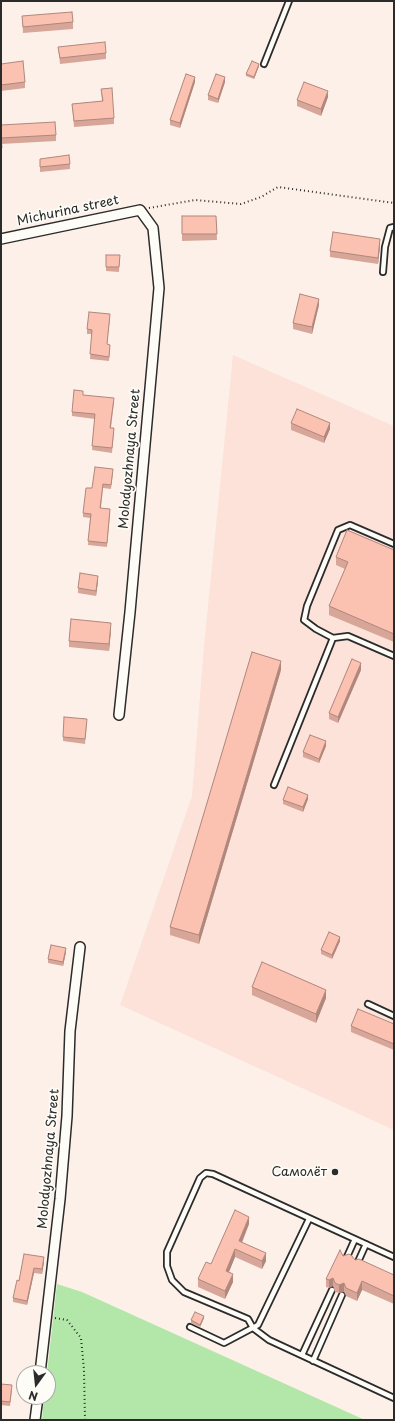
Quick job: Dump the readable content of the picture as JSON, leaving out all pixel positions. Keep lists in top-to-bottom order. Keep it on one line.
{"streets":{"street":["Michurina street","Molodyozhnaya Street"]},"crossings":[["Michurina street","Molodyozhnaya Street"]],"places":["Самолёт"],"north":"bottom"}
